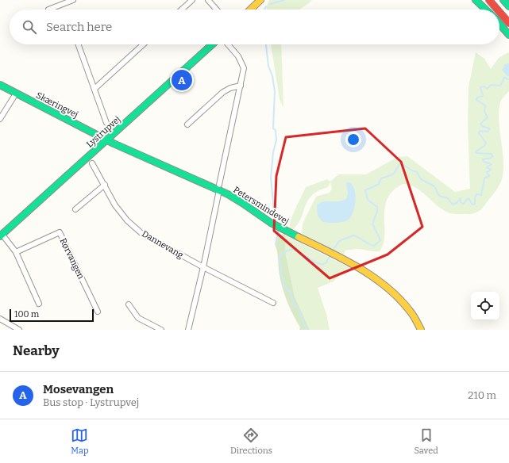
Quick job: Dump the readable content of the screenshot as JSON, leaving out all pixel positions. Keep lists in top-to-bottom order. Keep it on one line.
{"streets":{"main road":["Skæringvej","Lystrupvej","Petersmindevej"],"street":["Dannevang","Rørvangen"]},"crossings":[["Skæringvej","Lystrupvej"],["Skæringvej","Petersmindevej"],["Lystrupvej","Petersmindevej"]],"scale_bar":"100 m","page":{"search":"Search here","pins":"A","scale":"100 m","heading":"Nearby","list":[{"mark":"A","name":"Mosevangen","note":"Bus stop · Lystrupvej","value":"210 m"}],"nav":["Map","Directions","Saved"]}}
